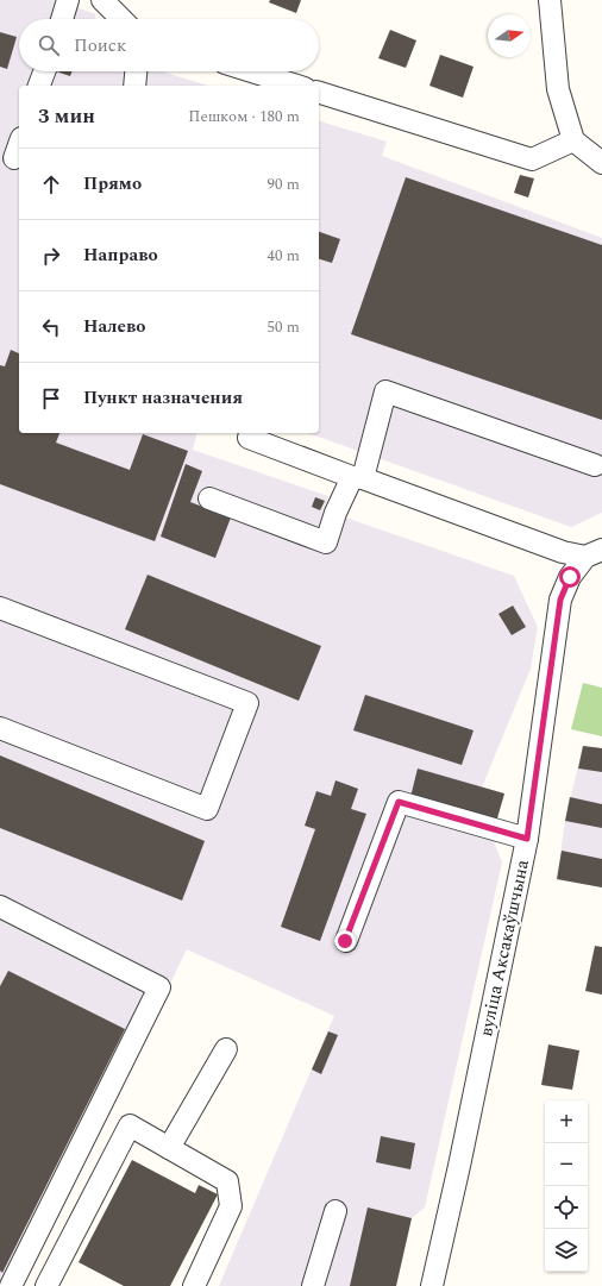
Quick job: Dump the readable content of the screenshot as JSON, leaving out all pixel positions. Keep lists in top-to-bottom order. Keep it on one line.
{"streets":{"street":["вуліца Аксакаўшчына"]},"north":"right","page":{"search":"Поиск","heading":["3 мин","Пешком · 180 m"],"list":[["Прямо","90 m"],["Направо","40 m"],["Налево","50 m"],"Пункт назначения"],"map_buttons":["+","−"]}}
